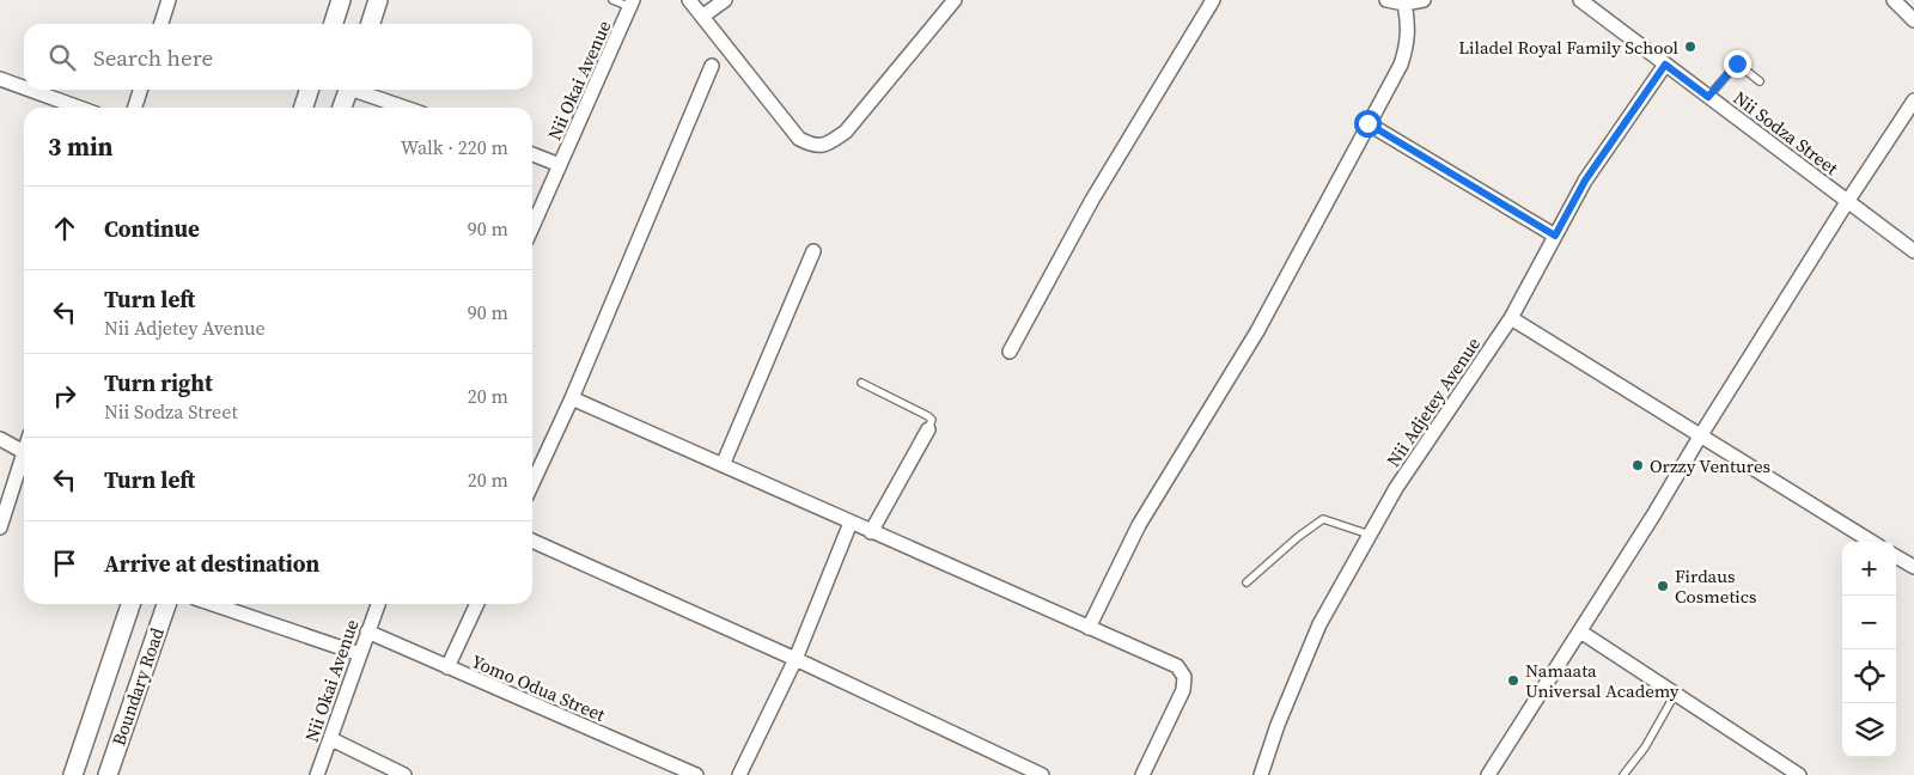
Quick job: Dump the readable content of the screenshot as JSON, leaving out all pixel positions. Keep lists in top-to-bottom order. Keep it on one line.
{"streets":{"main road":["Boundary Road"],"street":["Nii Okai Avenue","Nii Sodza Street","Nii Adjetey Avenue","Yomo Odua Street"]},"crossings":[["Nii Okai Avenue","Yomo Odua Street"],["Nii Sodza Street","Nii Adjetey Avenue"]],"places":["Liladel Royal Family School","Orzzy Ventures","Firdaus Cosmetics","Namaata Universal Academy"],"page":{"search":"Search here","heading":["3 min","Walk · 220 m"],"list":[["Continue","90 m"],["Turn left","Nii Adjetey Avenue","90 m"],["Turn right","Nii Sodza Street","20 m"],["Turn left","20 m"],"Arrive at destination"],"map_buttons":["+","−"]}}
